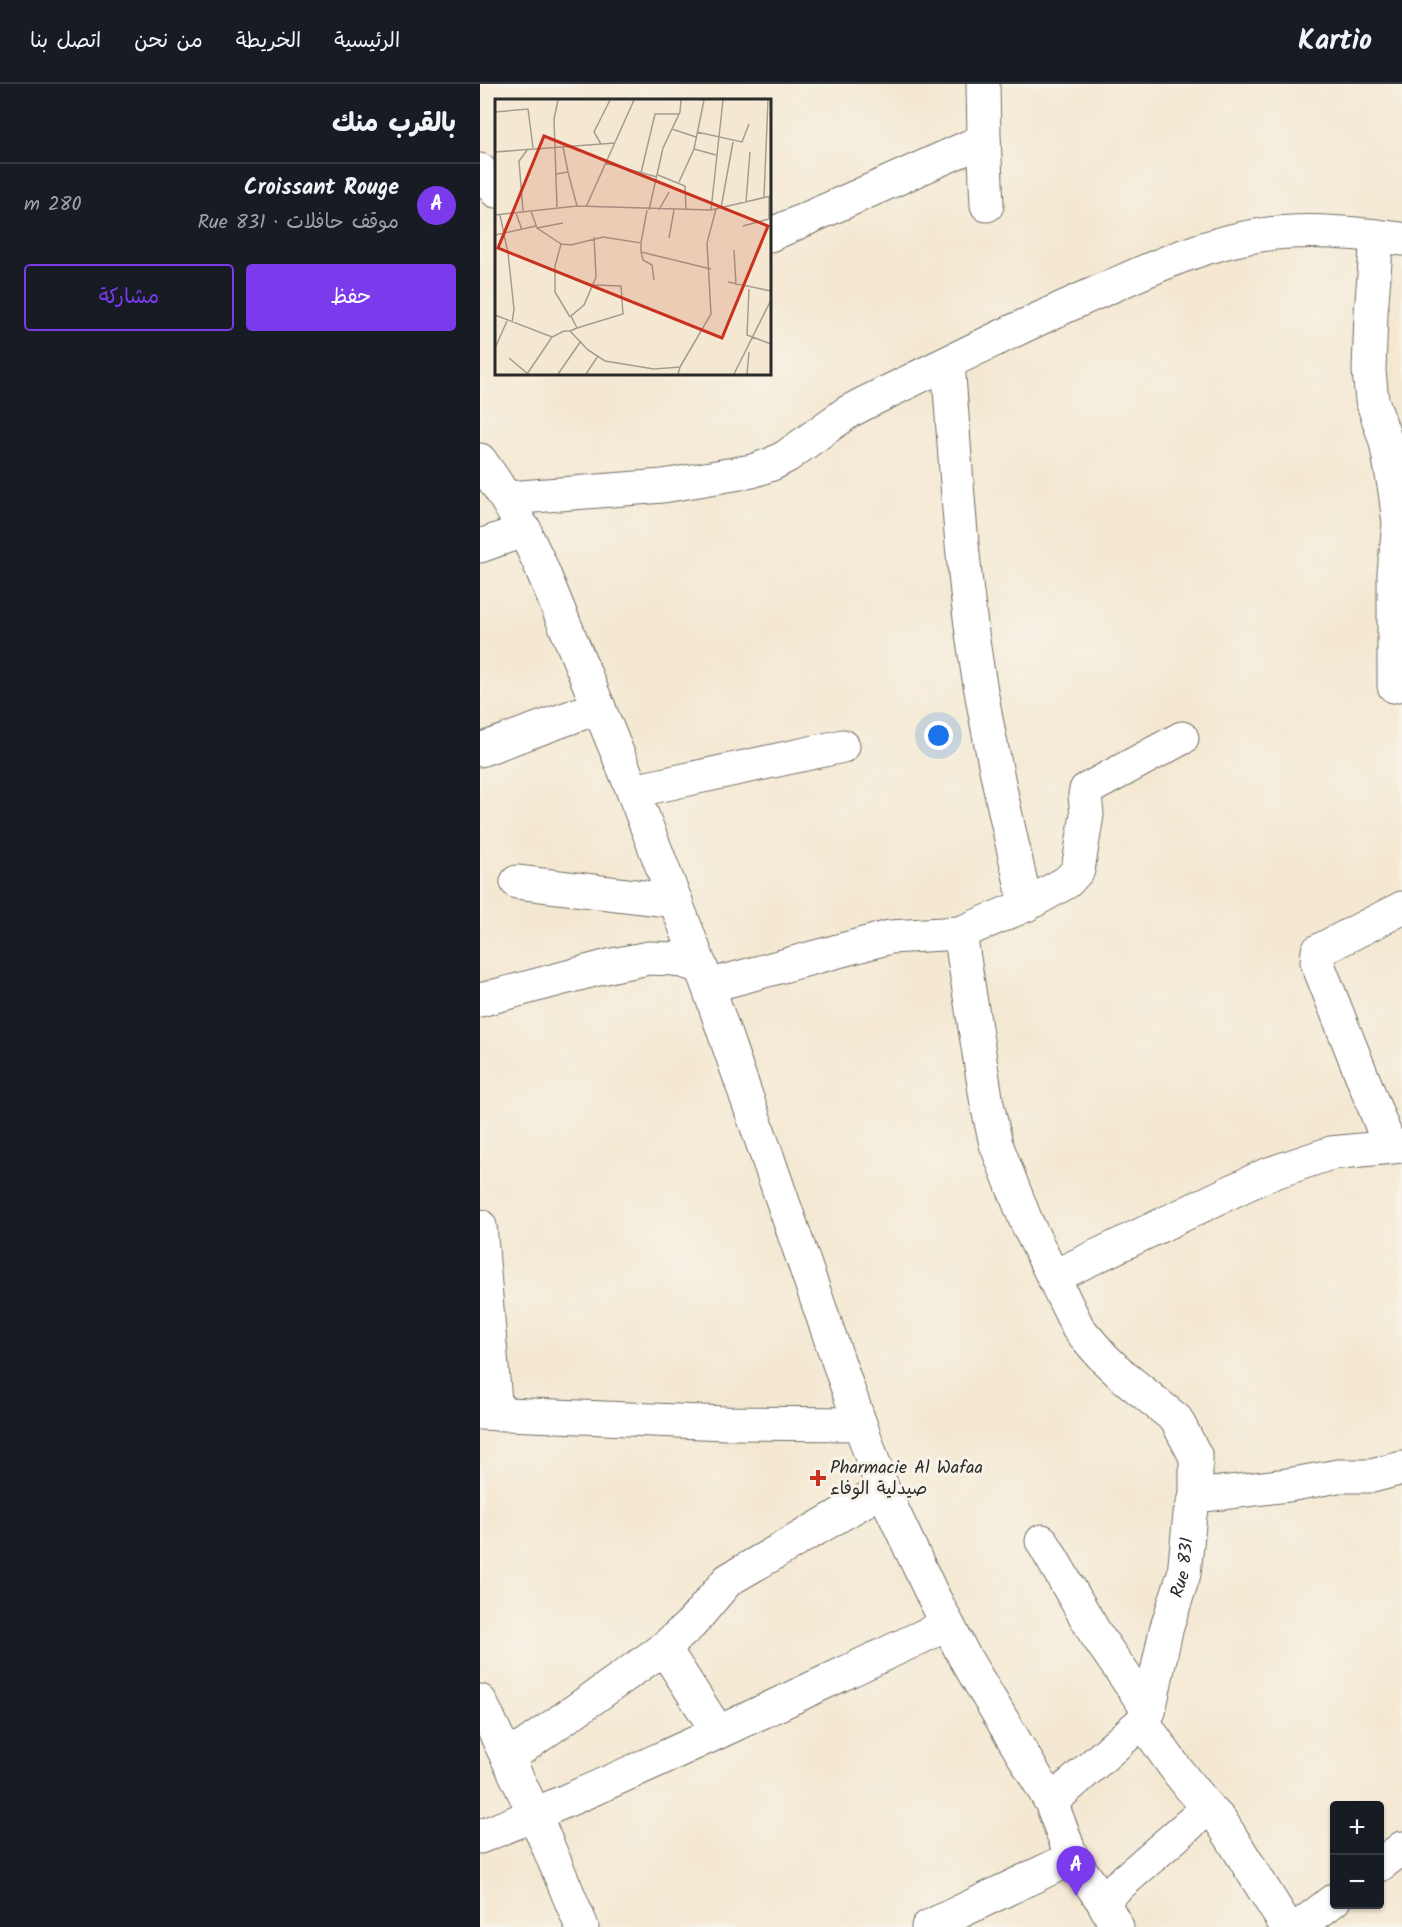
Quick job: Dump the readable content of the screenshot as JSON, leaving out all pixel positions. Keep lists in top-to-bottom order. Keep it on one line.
{"streets":{"street":["Rue 831"]},"places":{"health":["Pharmacie Al Wafaa صيدلية الوفاء"]},"page":{"header":"Kartio","nav":["الرئيسية","الخريطة","من نحن","اتصل بنا"],"heading":"بالقرب منك","list":[{"mark":"A","name":"Croissant Rouge","note":"موقف حافلات · Rue 831","value":"280 m"}],"buttons":["حفظ","مشاركة"],"map_buttons":["+","−"],"pins":"A"}}
